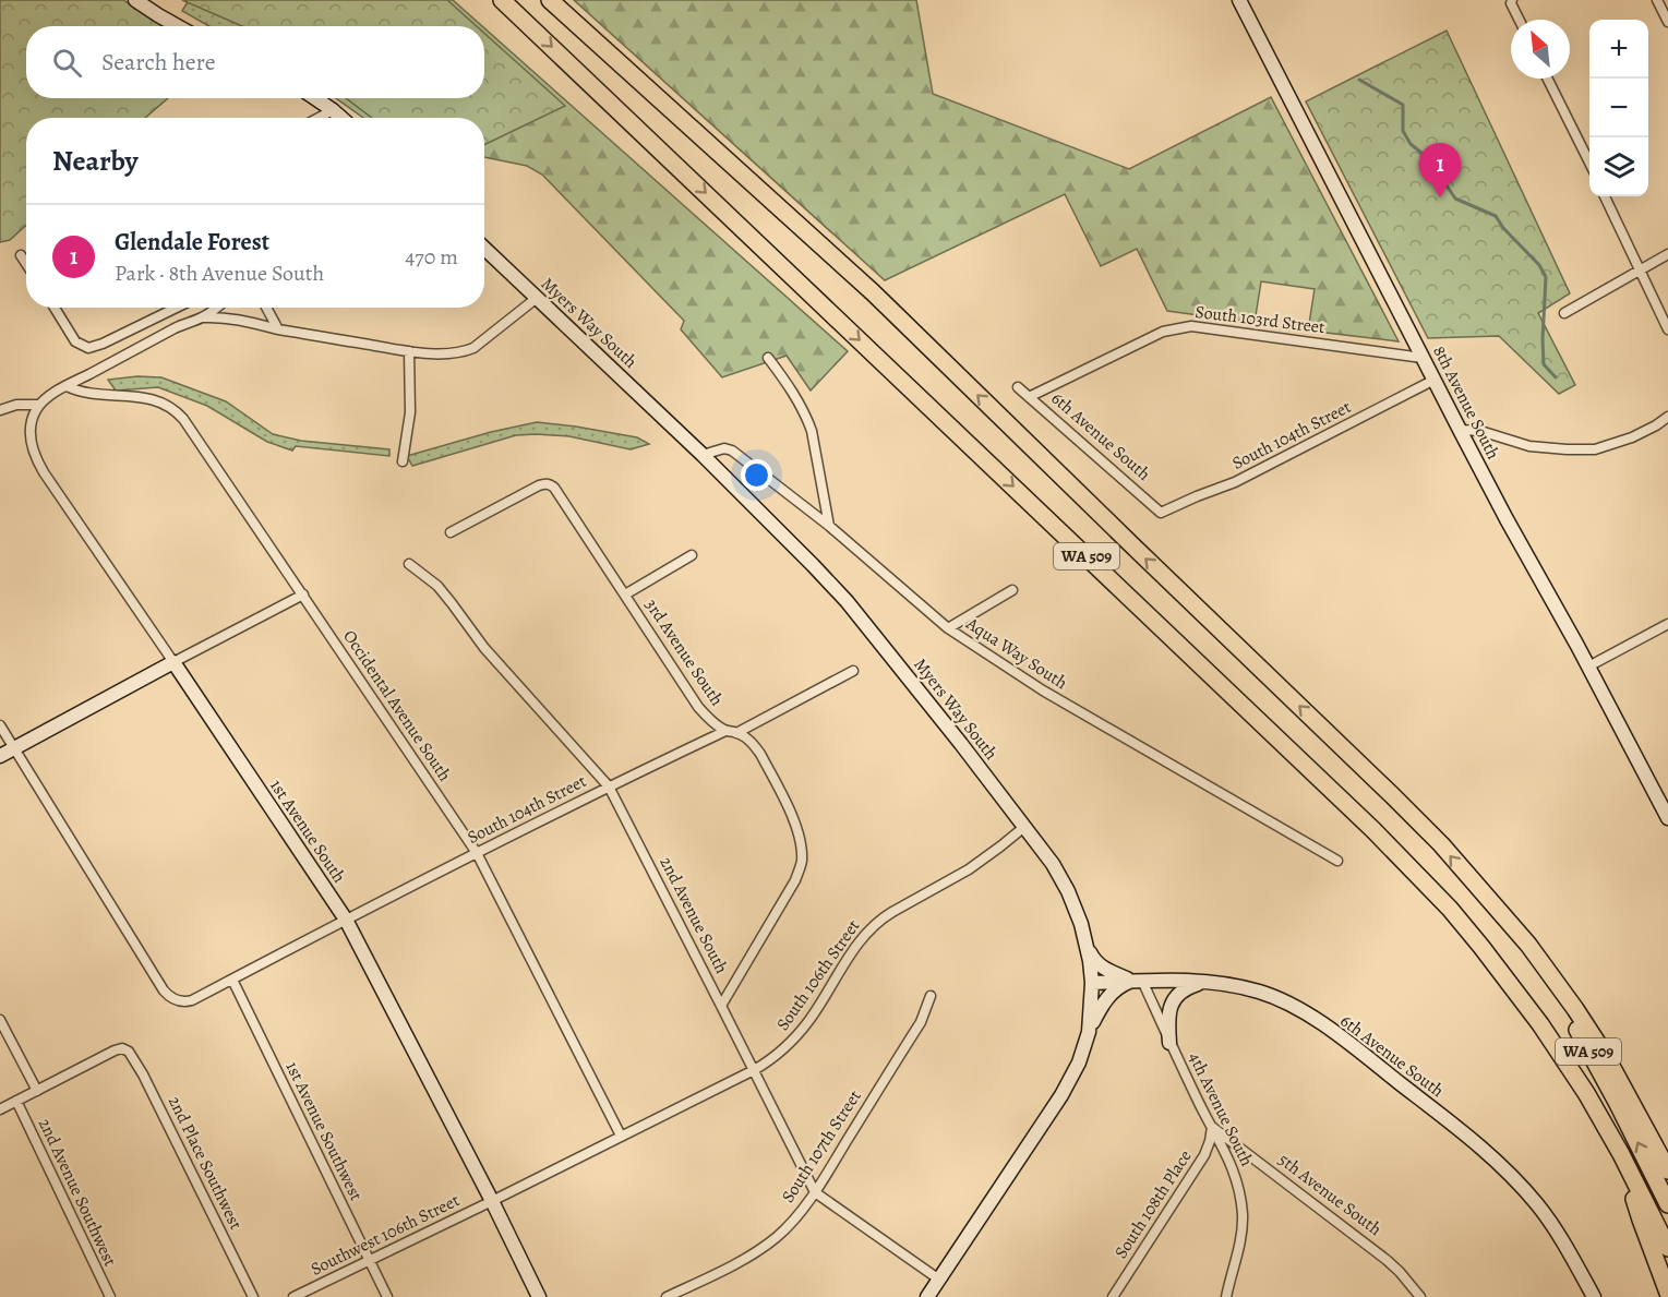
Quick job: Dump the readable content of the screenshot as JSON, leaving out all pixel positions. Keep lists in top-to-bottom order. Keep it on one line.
{"streets":{"highway":["WA 509"],"street":["South 103rd Street","Myers Way South","8th Avenue South","South 104th Street","6th Avenue South","3rd Avenue South","Aqua Way South","Occidental Avenue South","1st Avenue South","2nd Avenue South","South 106th Street","4th Avenue South","1st Avenue Southwest","South 107th Street","2nd Place Southwest","2nd Avenue Southwest","5th Avenue South","South 108th Place","Southwest 106th Street"]},"crossings":[["South 103rd Street","8th Avenue South"],["South 103rd Street","6th Avenue South"],["Myers Way South","6th Avenue South"],["Myers Way South","Aqua Way South"],["Myers Way South","2nd Avenue South"],["Myers Way South","South 106th Street"],["8th Avenue South","South 104th Street"],["South 104th Street","6th Avenue South"],["South 104th Street","3rd Avenue South"],["South 104th Street","Occidental Avenue South"],["South 104th Street","1st Avenue South"],["South 104th Street","2nd Avenue South"],["South 104th Street","1st Avenue Southwest"],["6th Avenue South","4th Avenue South"],["Occidental Avenue South","South 106th Street"],["1st Avenue South","South 106th Street"],["1st Avenue South","Southwest 106th Street"],["2nd Avenue South","South 106th Street"],["2nd Avenue South","South 107th Street"],["South 106th Street","Southwest 106th Street"],["4th Avenue South","5th Avenue South"],["4th Avenue South","South 108th Place"],["1st Avenue Southwest","Southwest 106th Street"],["5th Avenue South","South 108th Place"]],"north":"top left","page":{"map_buttons":["+","−"],"search":"Search here","heading":"Nearby","pins":"1","list":[{"mark":"1","name":"Glendale Forest","note":"Park · 8th Avenue South","value":"470 m"}]}}
